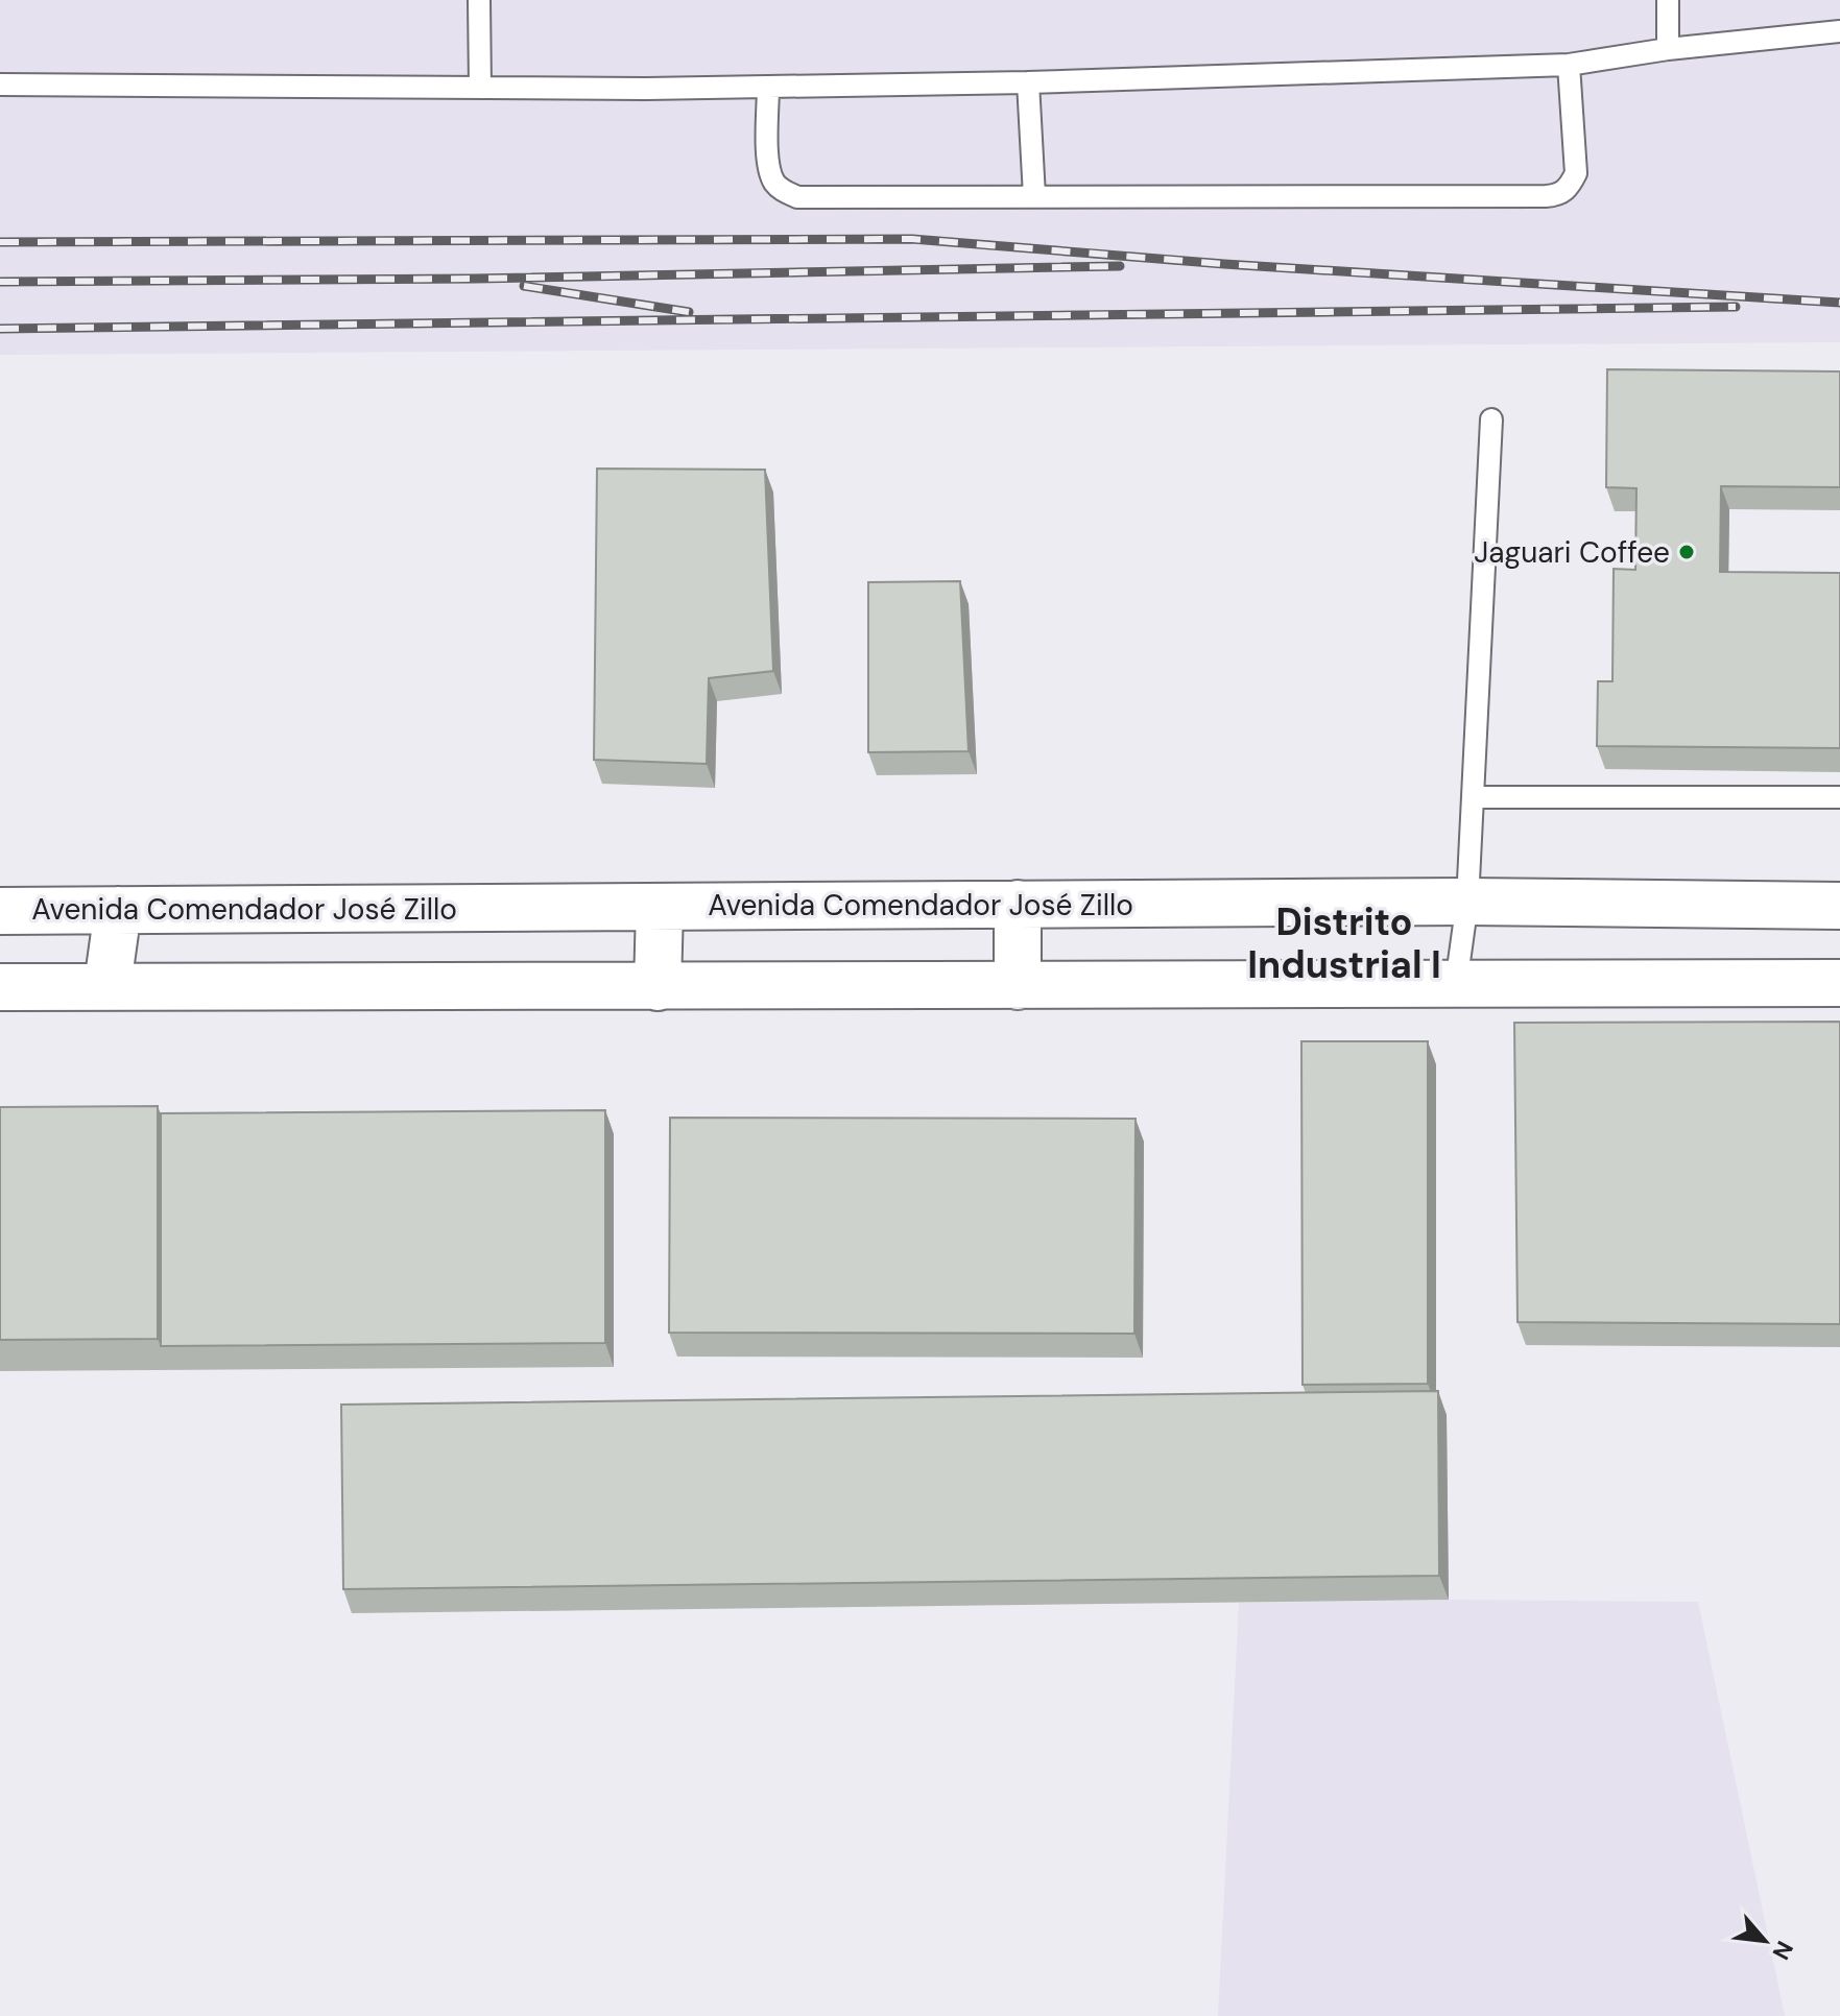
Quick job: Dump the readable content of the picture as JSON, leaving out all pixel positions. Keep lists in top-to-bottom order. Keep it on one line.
{"streets":{"street":["Avenida Comendador José Zillo"]},"districts":["Distrito Industrial I"],"places":["Jaguari Coffee"],"north":"bottom right"}
